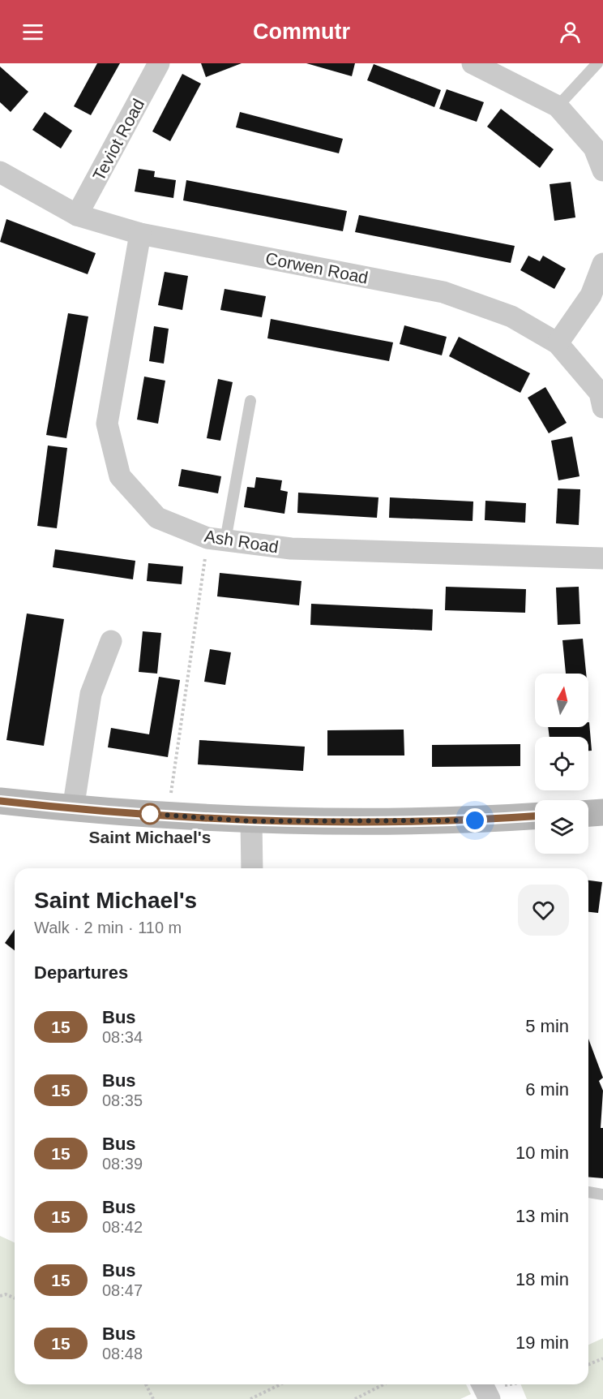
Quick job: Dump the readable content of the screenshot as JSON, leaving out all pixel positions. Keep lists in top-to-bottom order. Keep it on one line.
{"streets":{"street":["Teviot Road","Corwen Road","Ash Road"]},"crossings":[["Teviot Road","Corwen Road"],["Corwen Road","Ash Road"]],"places":["Saint Michael's"],"lines":["bus line 15"],"north":"top","page":{"header":"Commutr","heading":[["Saint Michael's","Walk · 2 min · 110 m"],"Departures"],"list":[{"mark":"15","name":"Bus","note":"08:34","value":"5 min"},{"mark":"15","name":"Bus","note":"08:35","value":"6 min"},{"mark":"15","name":"Bus","note":"08:39","value":"10 min"},{"mark":"15","name":"Bus","note":"08:42","value":"13 min"},{"mark":"15","name":"Bus","note":"08:47","value":"18 min"},{"mark":"15","name":"Bus","note":"08:48","value":"19 min"}]}}
